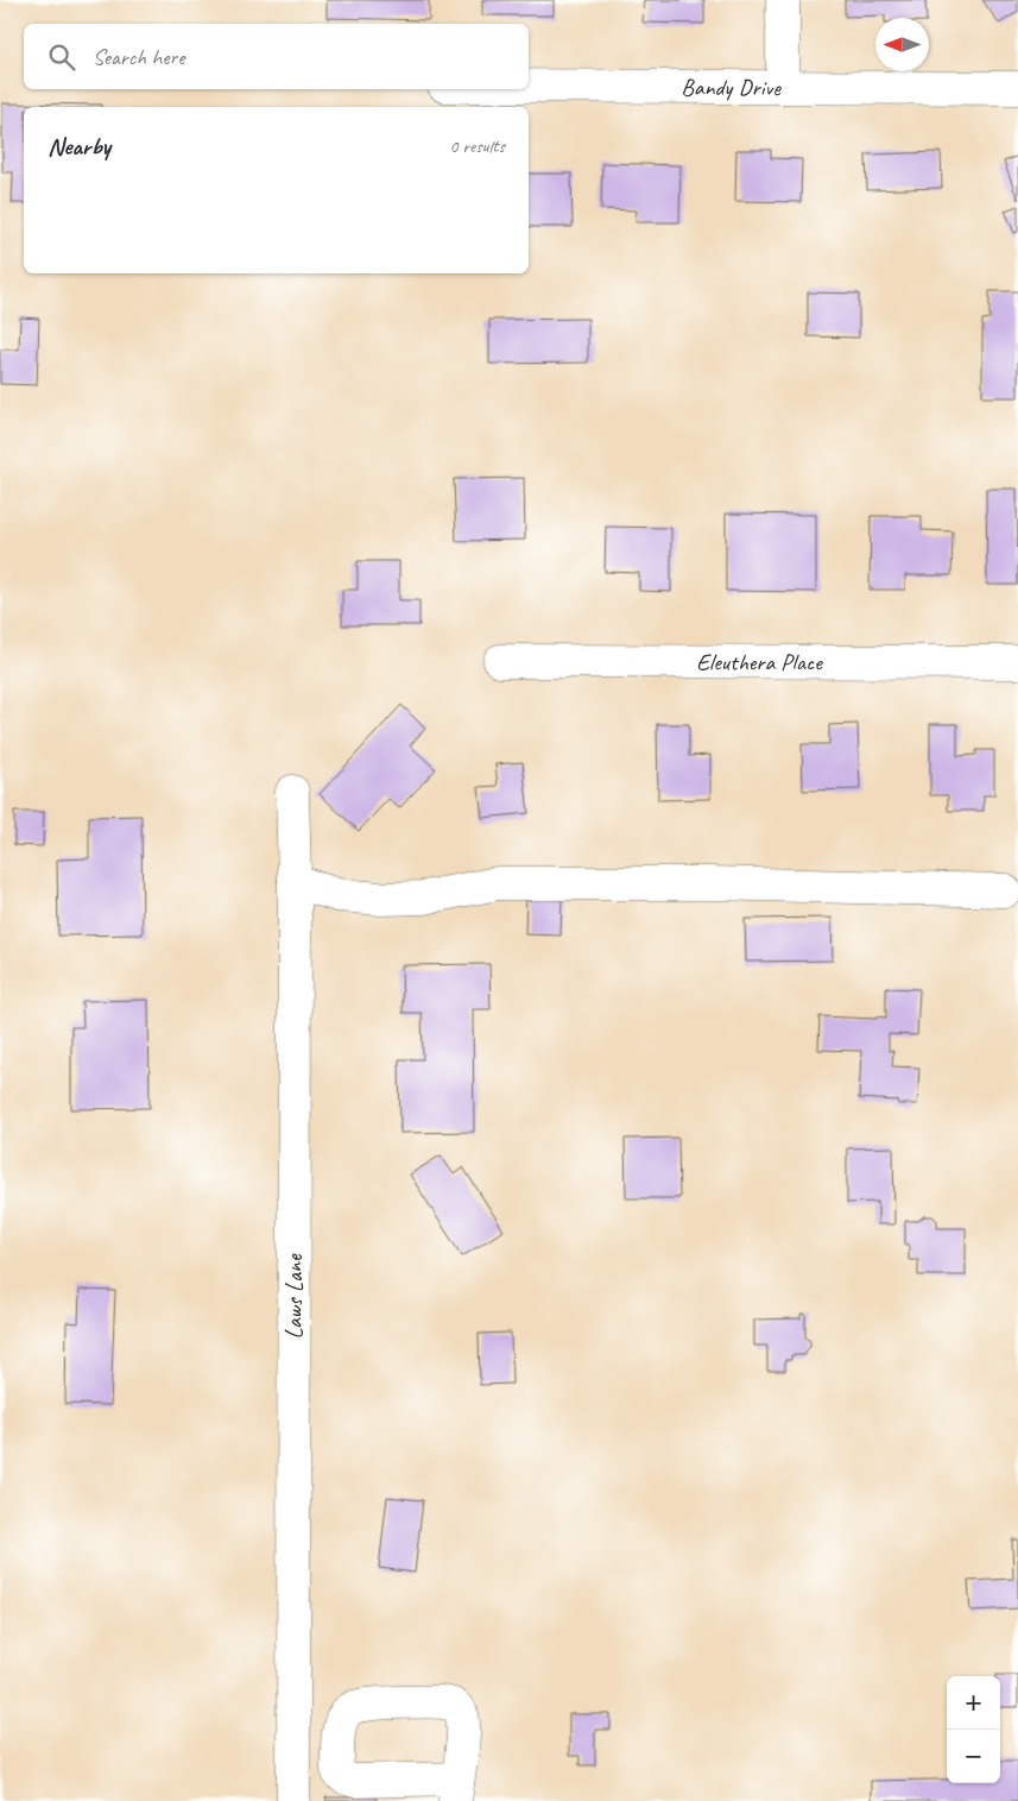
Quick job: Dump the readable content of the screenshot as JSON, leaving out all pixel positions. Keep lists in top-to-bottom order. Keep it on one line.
{"streets":{"street":["Bandy Drive","Eleuthera Place","Laws Lane"]},"north":"left","page":{"search":"Search here","heading":["Nearby","0 results"],"map_buttons":["+","−"]}}
